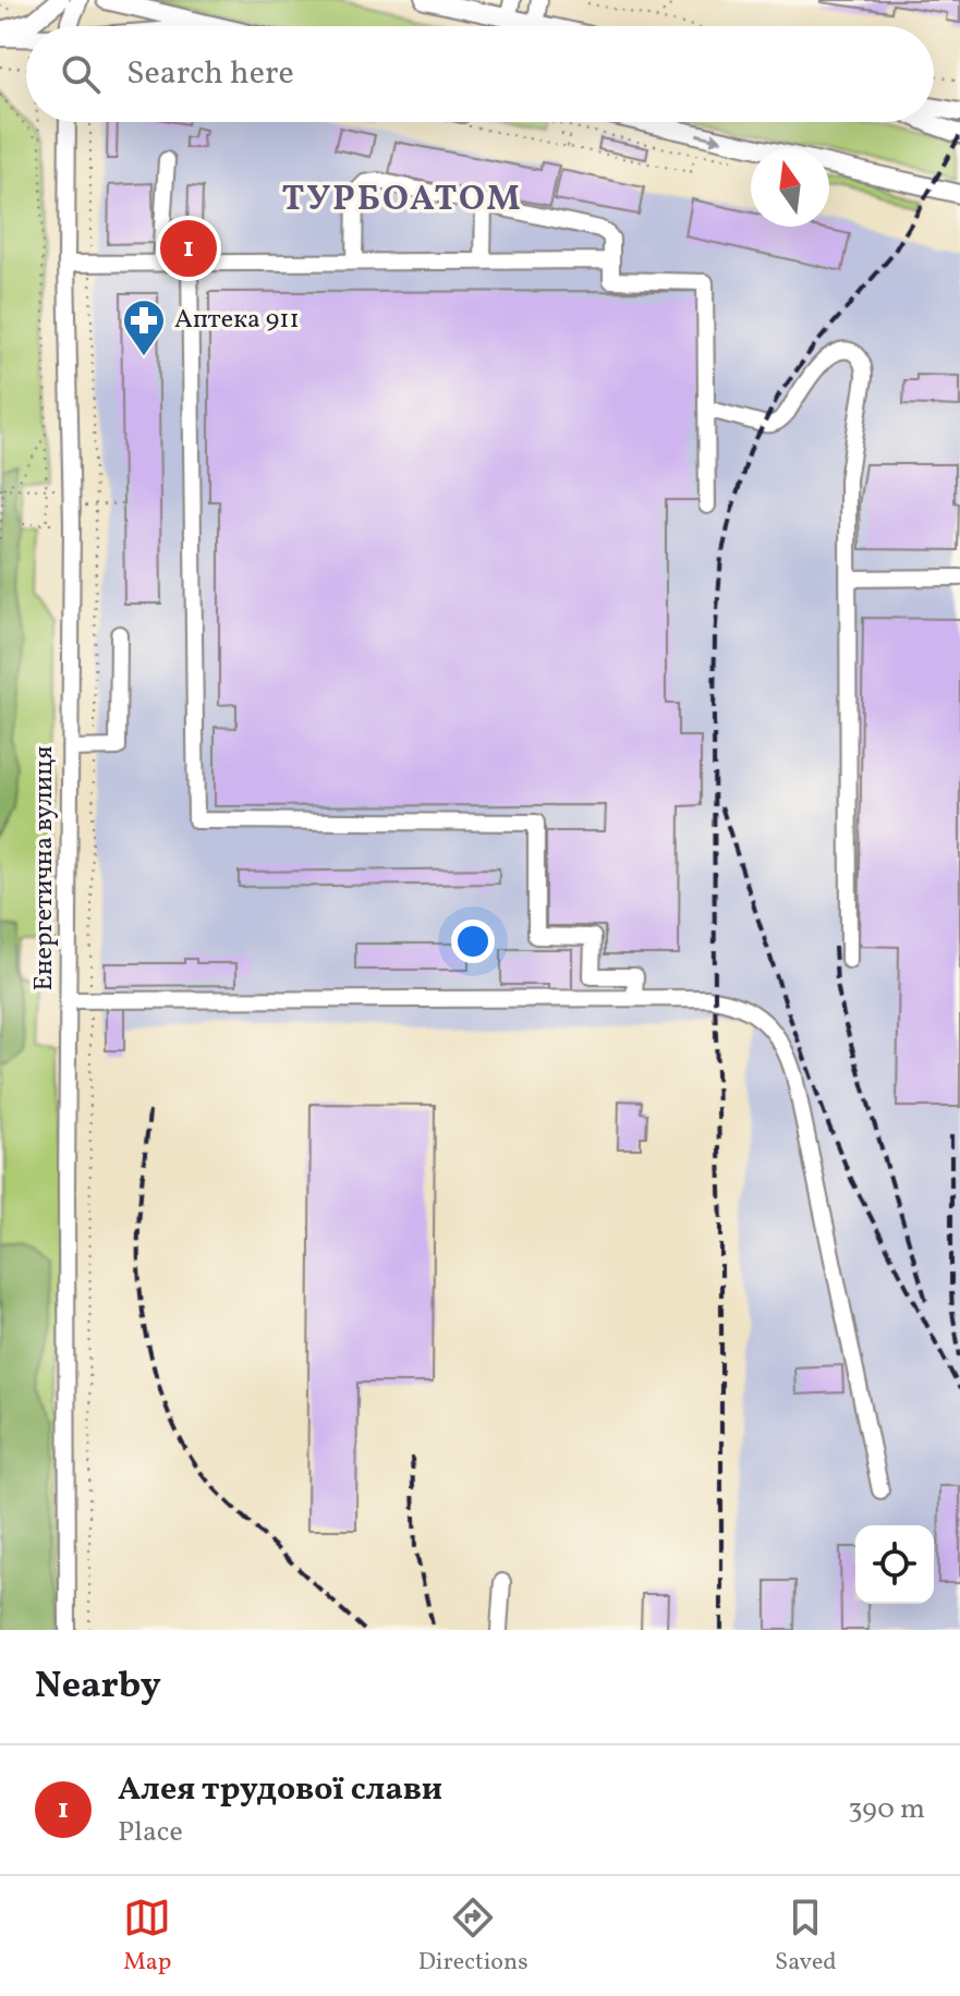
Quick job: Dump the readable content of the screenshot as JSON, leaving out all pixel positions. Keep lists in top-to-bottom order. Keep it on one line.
{"streets":{"street":["Енергетична вулиця"]},"districts":["ТУРБОАТОМ"],"places":{"pharmacy":["Аптека 911"]},"north":"top","page":{"search":"Search here","pins":"1","heading":"Nearby","list":[{"mark":"1","name":"Алея трудової слави","note":"Place","value":"390 m"}],"nav":["Map","Directions","Saved"]}}
